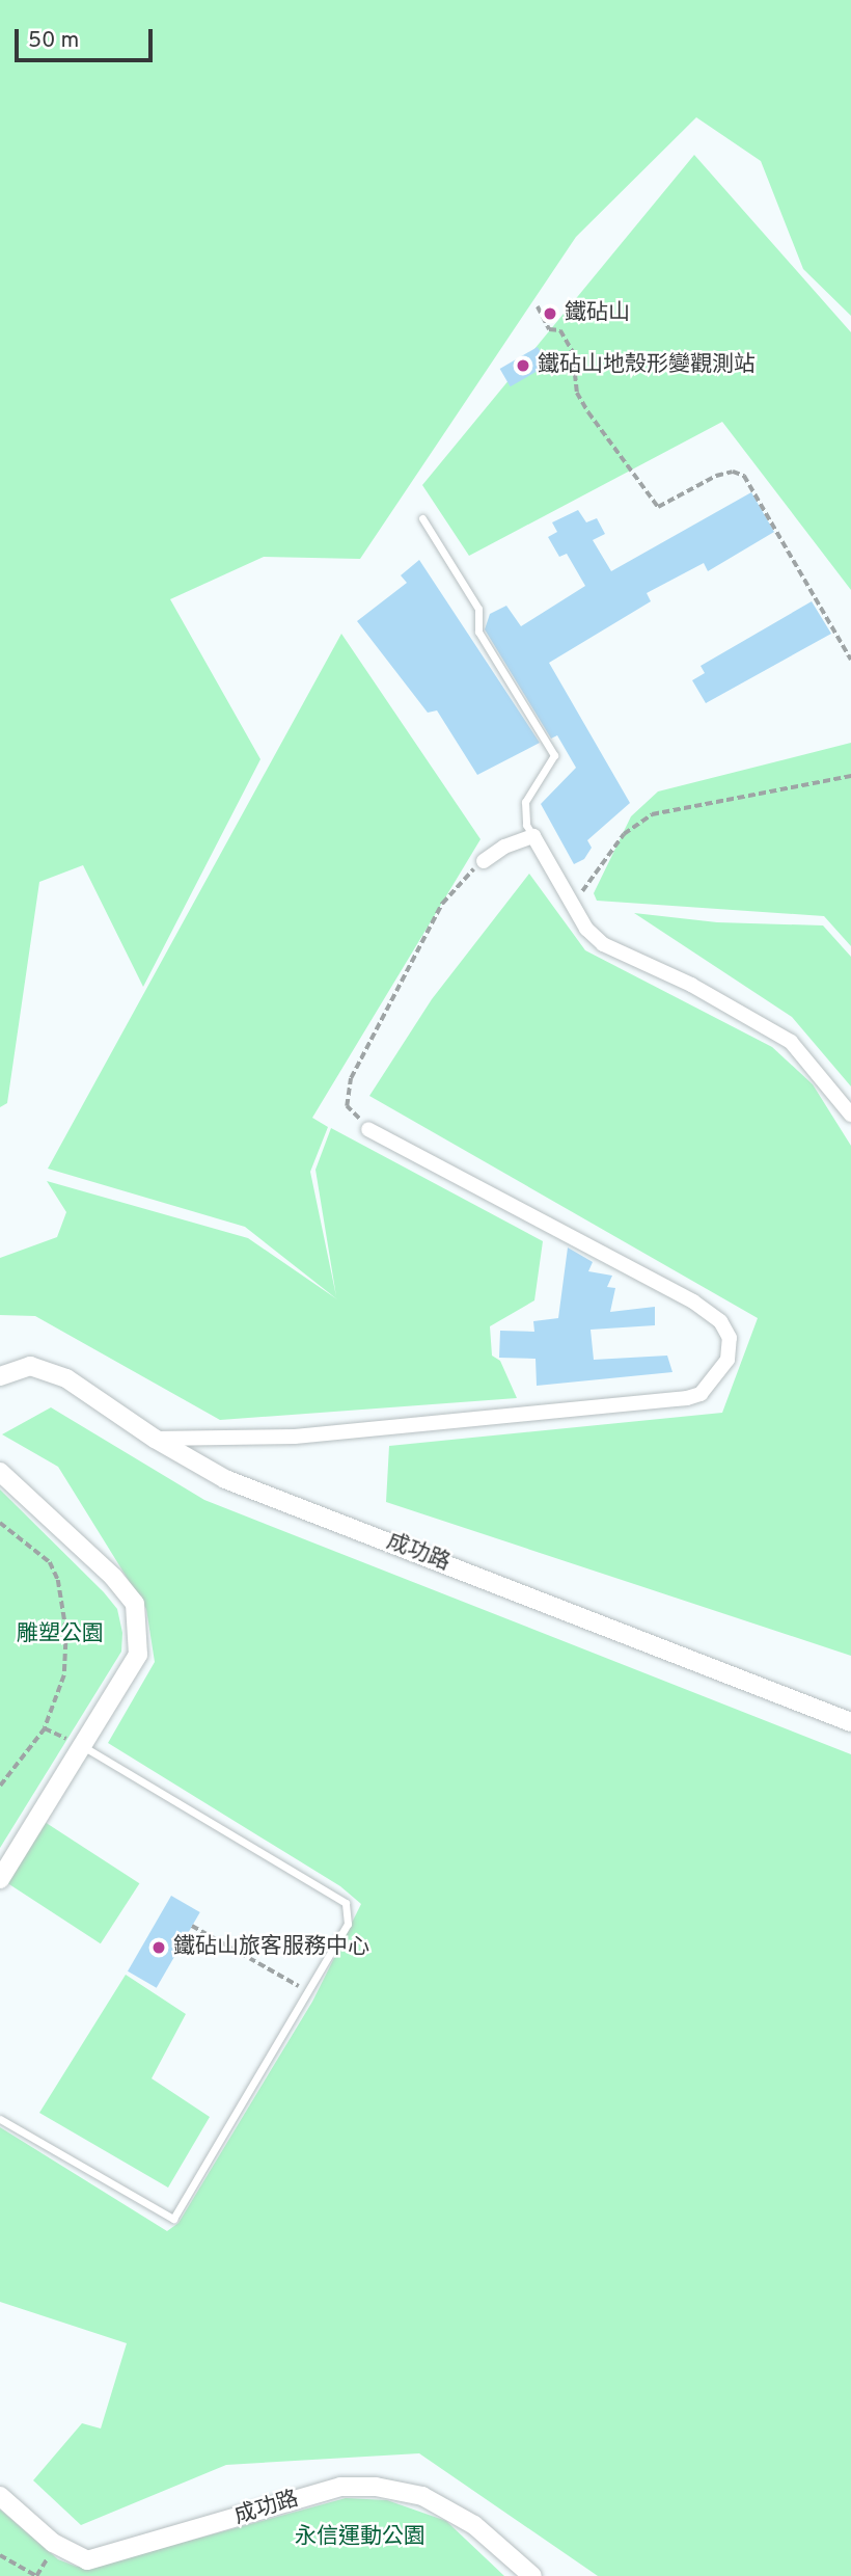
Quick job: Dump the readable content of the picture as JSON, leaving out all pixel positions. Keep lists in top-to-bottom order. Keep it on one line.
{"streets":{"street":["成功路"]},"parks":["雕塑公園","永信運動公園"],"places":["鐵砧山","鐵砧山地殼形變觀測站","鐵砧山旅客服務中心"],"scale_bar":"50 m"}
